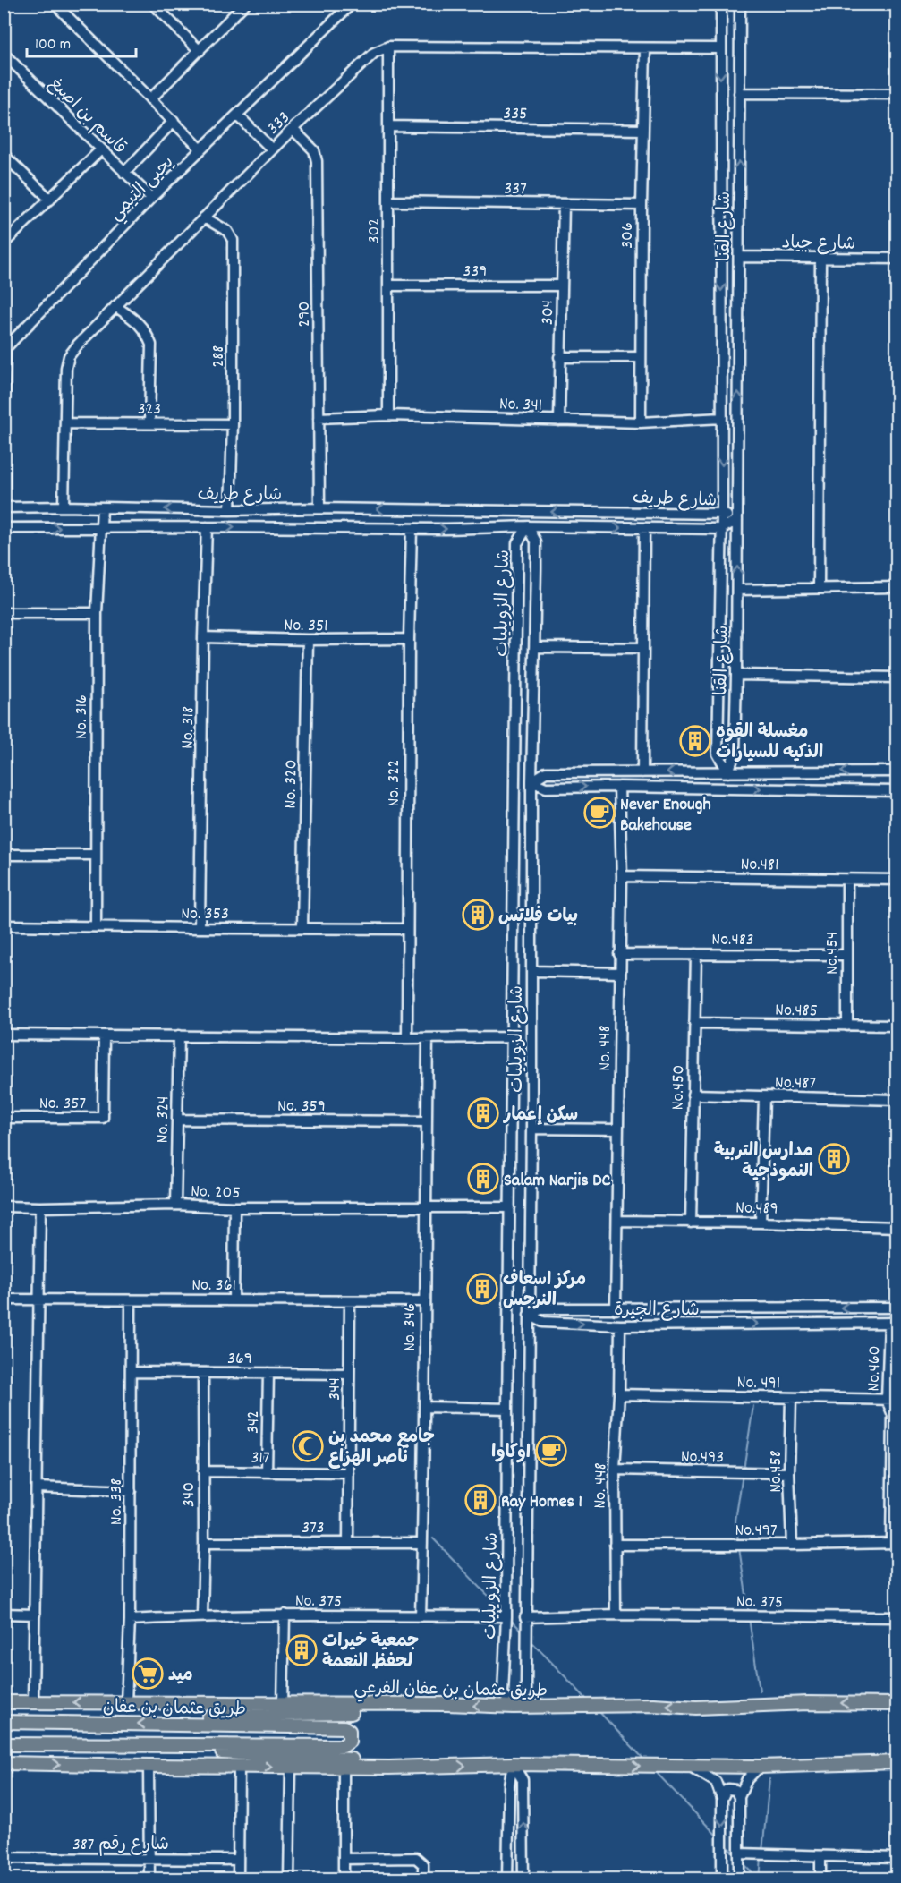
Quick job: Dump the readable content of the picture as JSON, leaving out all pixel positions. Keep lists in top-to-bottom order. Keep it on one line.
{"streets":{"main road":["طريق عثمان بن عفان الفرعي","طريق عثمان بن عفان"],"street":["335","قاسم بن اصبغ","333","يحيى التيمي","337","شارع القنا","302","306","شارع جياد","339","304","290","288","No. 341","323","شارع طريف","شارع الزويليات","No. 351","No. 316","No. 318","No. 322","No. 320","No.481","No. 353","No.483","No.454","No.485","No. 448","No.487","No.450","No. 357","No. 359","No. 324","No. 205","No.489","No. 361","شارع الجيرة","No. 346","369","No.460","No. 491","344","342","No.493","317","No.458","340","No. 338","373","No.497","No. 375","شارع رقم 387"]},"crossings":[["335","302"],["335","306"],["قاسم بن اصبغ","يحيى التيمي"],["333","302"],["333","290"],["333","288"],["333","323"],["333","شارع طريف"],["337","302"],["337","306"],["337","304"],["شارع القنا","شارع جياد"],["شارع القنا","No. 341"],["شارع القنا","شارع طريف"],["302","339"],["302","No. 341"],["306","No. 341"],["339","304"],["304","No. 341"],["290","No. 341"],["290","شارع طريف"],["288","323"],["288","شارع طريف"],["شارع طريف","شارع الزويليات"],["شارع طريف","No. 316"],["شارع طريف","No. 318"],["شارع طريف","No. 322"],["شارع الزويليات","No. 205"],["شارع الزويليات","شارع الجيرة"],["شارع الزويليات","No. 375"],["شارع الزويليات","طريق عثمان بن عفان الفرعي"],["No. 351","No. 318"],["No. 351","No. 322"],["No. 351","No. 320"],["No. 316","No. 353"],["No. 318","No. 353"],["No. 322","No. 353"],["No. 320","No. 353"],["No.481","No.454"],["No.481","No. 448"],["No.483","No.454"],["No.483","No. 448"],["No.483","No.450"],["No.454","No.485"],["No.485","No.450"],["No. 448","No.489"],["No. 448","شارع الجيرة"],["No. 448","No. 491"],["No. 448","No.493"],["No. 448","No.497"],["No. 448","No. 375"],["No.487","No.450"],["No.450","No.489"],["No. 359","No. 324"],["No. 359","No. 346"],["No. 324","No. 205"],["No. 205","No. 346"],["No. 361","No. 346"],["No. 361","344"],["No. 361","No. 338"],["شارع الجيرة","No.460"],["No. 346","373"],["No. 346","No. 375"],["369","344"],["369","342"],["369","340"],["369","No. 338"],["No.460","No. 491"],["No.460","No.497"],["No. 491","No.458"],["344","317"],["344","373"],["342","317"],["No.493","No.458"],["317","340"],["No.458","No.497"],["340","373"],["340","No. 375"],["No. 338","No. 375"],["No. 338","طريق عثمان بن عفان الفرعي"]],"places":{"building":["مغسلة القوه الذكيه للسيارات","بيات فلاتس","سكن إعمار","مدارس التربية النموذجية","Salam Narjis DC","مركز اسعاف النرجس","Ray Homes 1","جمعية خيرات لحفظ النعمة"],"cafe":["Never Enough Bakehouse","اوكاوا"],"mosque":["جامع محمد بن ناصر الهزاع"],"supermarket":["ميد"]},"scale_bar":"100 m"}
